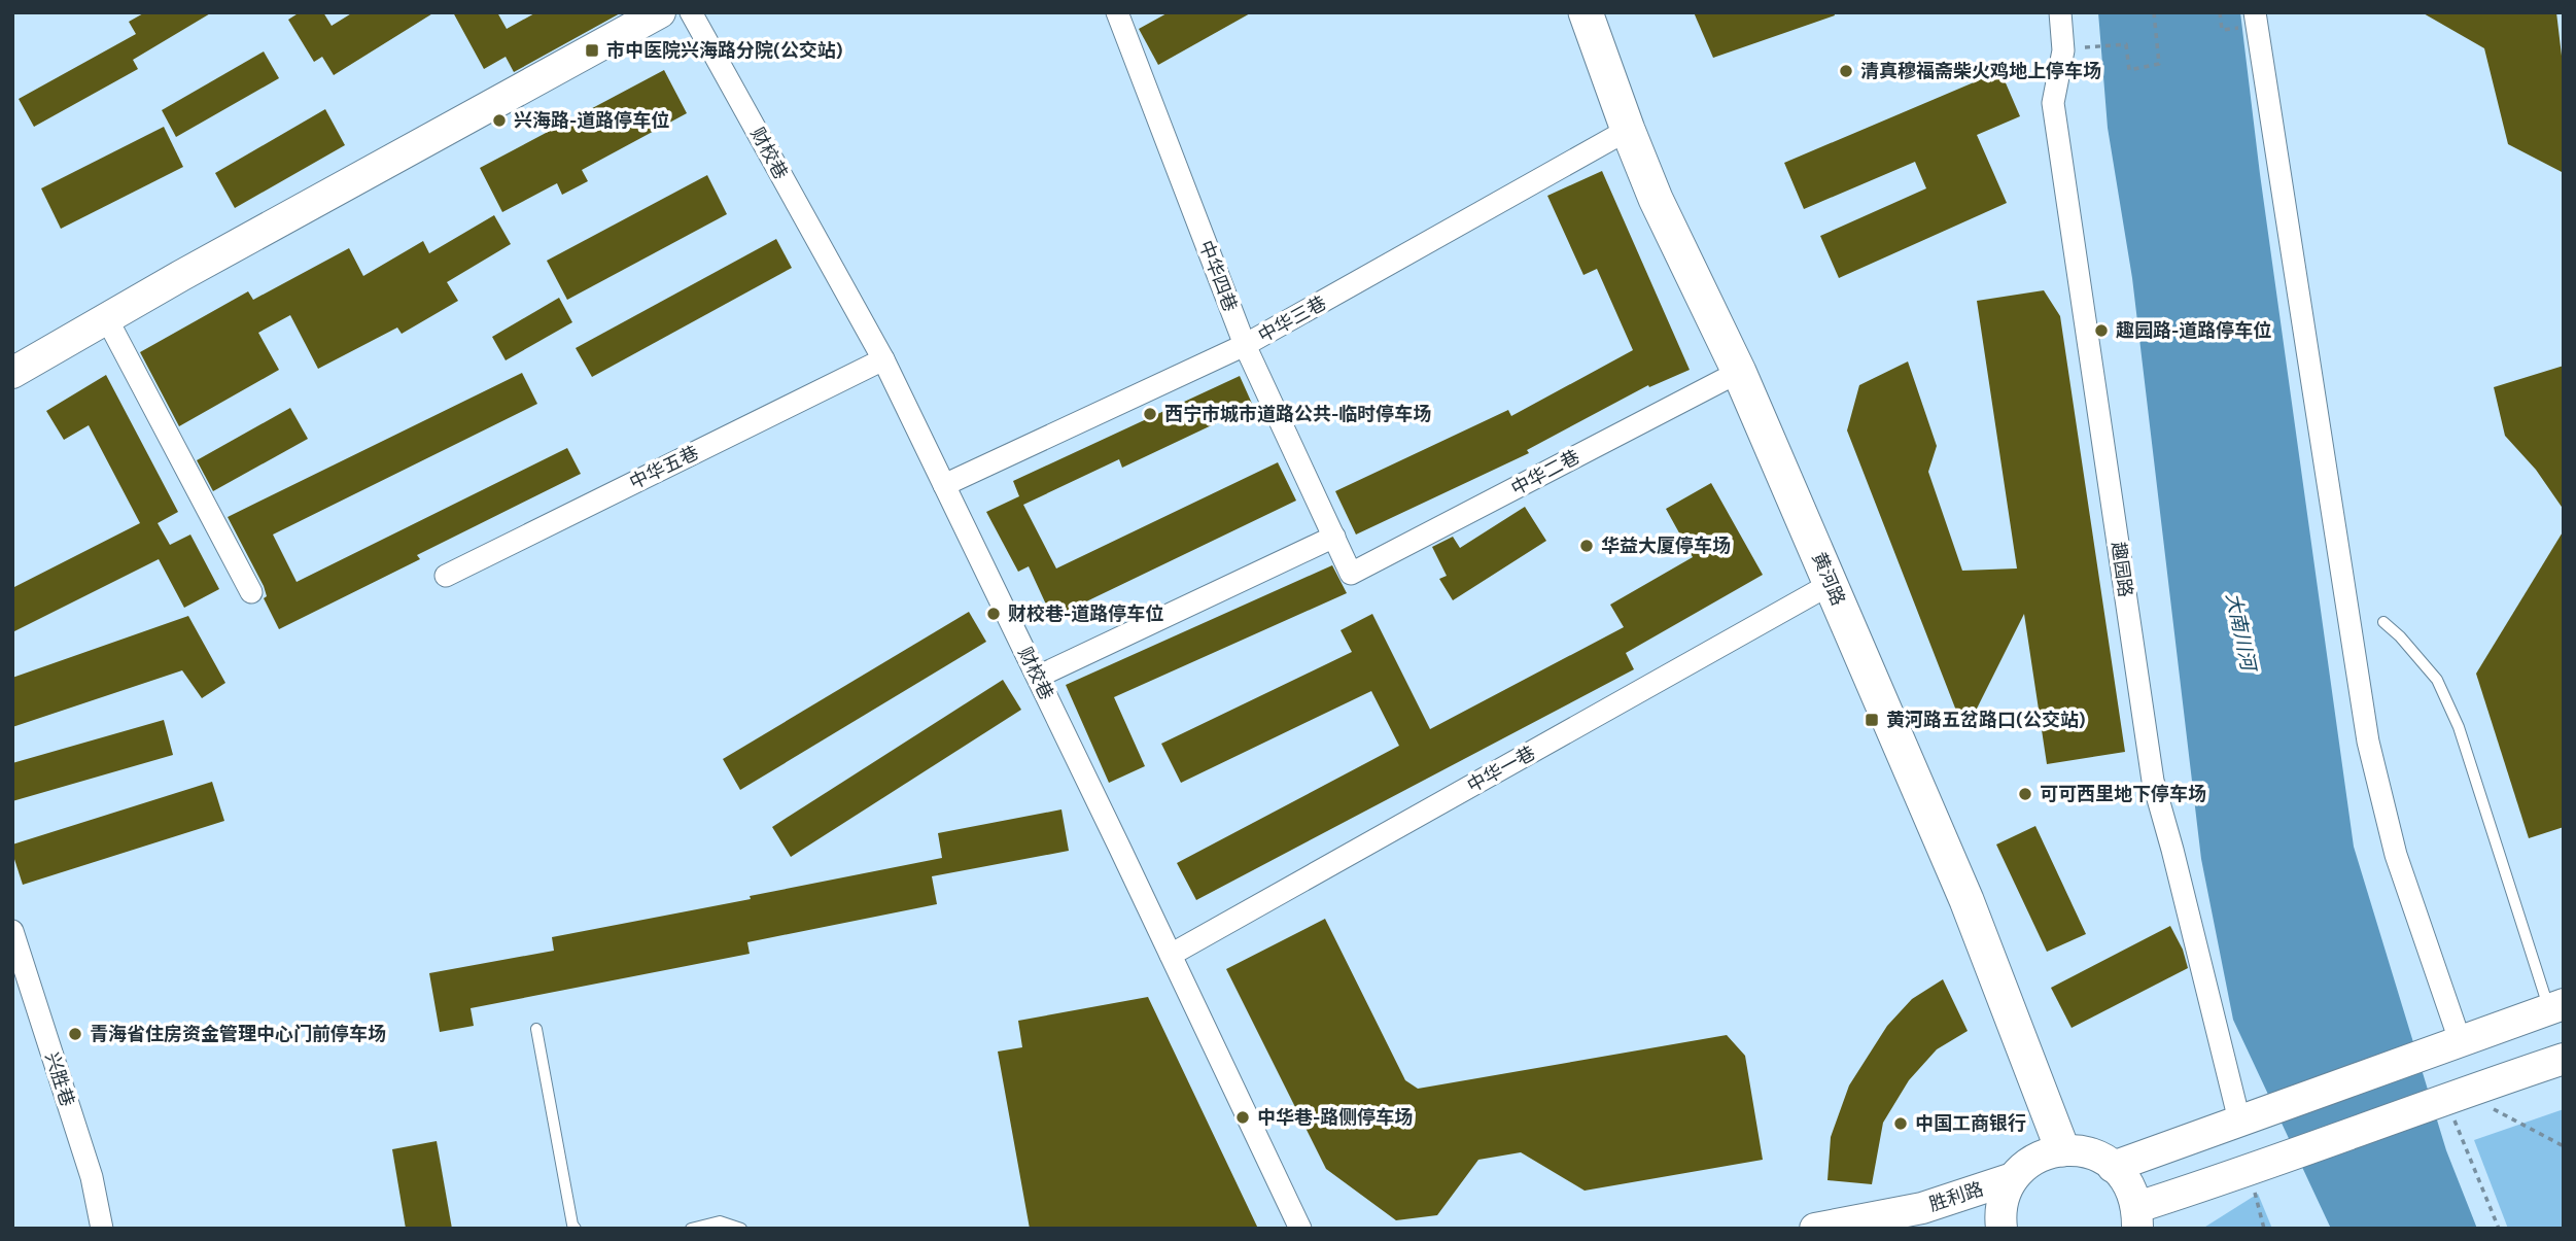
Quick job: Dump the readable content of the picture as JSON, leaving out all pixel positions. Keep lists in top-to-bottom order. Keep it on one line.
{"streets":{"main road":["黄河路","胜利路"],"street":["财校巷","中华四巷","中华三巷","中华五巷","中华二巷","趣园路","中华一巷","兴胜巷"]},"crossings":[["财校巷","中华三巷"],["财校巷","中华五巷"],["财校巷","中华一巷"],["中华四巷","中华三巷"],["中华四巷","中华二巷"],["中华三巷","黄河路"],["中华二巷","黄河路"],["黄河路","中华一巷"]],"water":["大南川河"],"places":{"transit":["市中医院兴海路分院(公交站)","黄河路五岔路口(公交站)"],"other":["清真穆福斋柴火鸡地上停车场","兴海路-道路停车位","趣园路-道路停车位","西宁市城市道路公共-临时停车场","华益大厦停车场","财校巷-道路停车位","可可西里地下停车场","青海省住房资金管理中心门前停车场","中华巷-路侧停车场","中国工商银行"]}}
